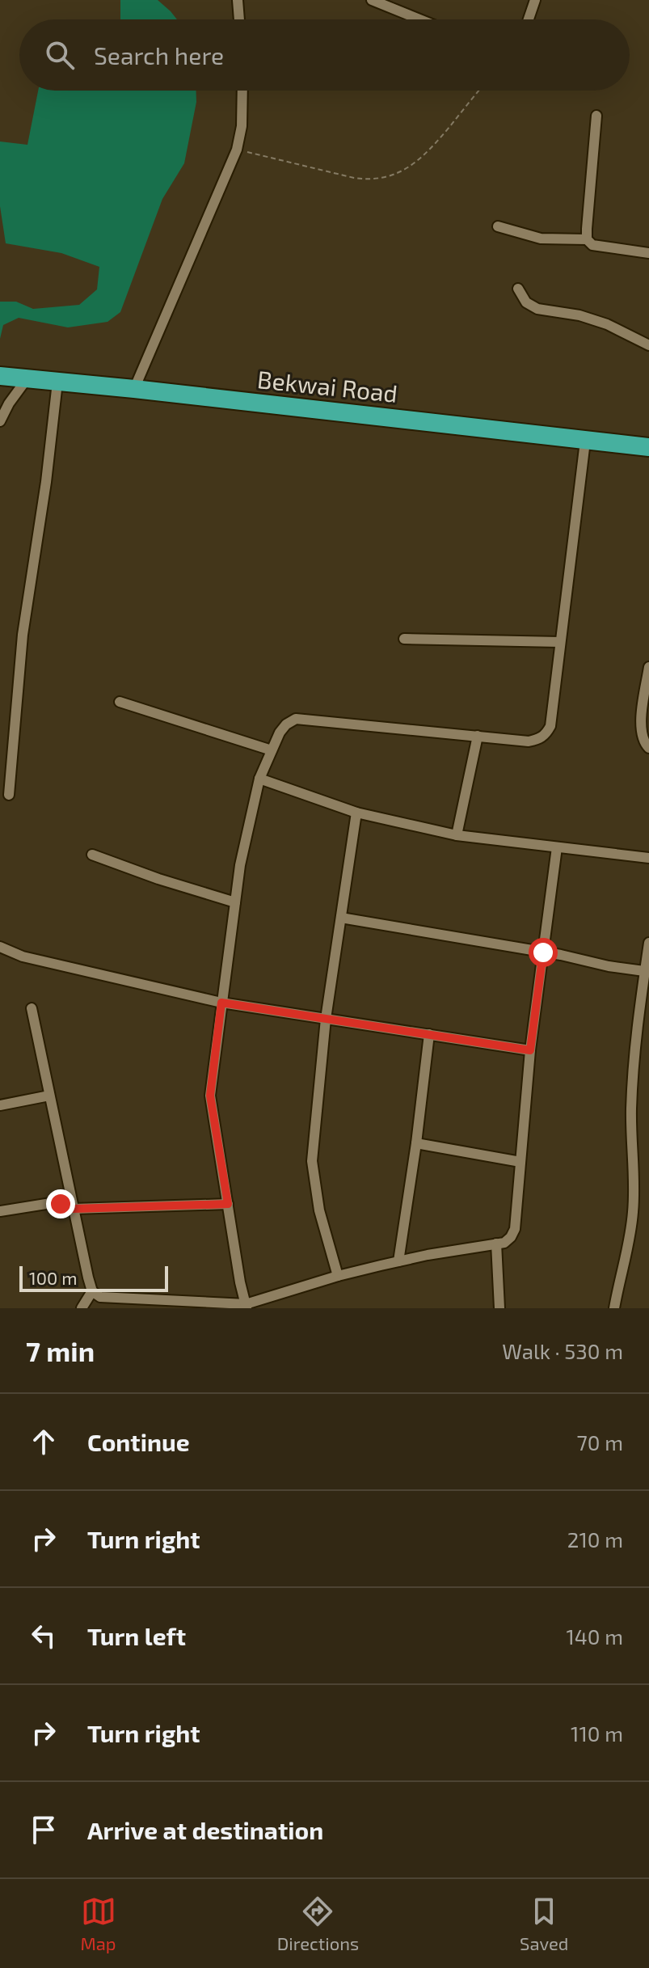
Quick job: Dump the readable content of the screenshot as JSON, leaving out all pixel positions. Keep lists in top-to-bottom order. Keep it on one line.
{"streets":{"highway":["Bekwai Road"]},"scale_bar":"100 m","page":{"search":"Search here","scale":"100 m","heading":["7 min","Walk · 530 m"],"list":[["Continue","70 m"],["Turn right","210 m"],["Turn left","140 m"],["Turn right","110 m"],"Arrive at destination"],"nav":["Map","Directions","Saved"]}}
